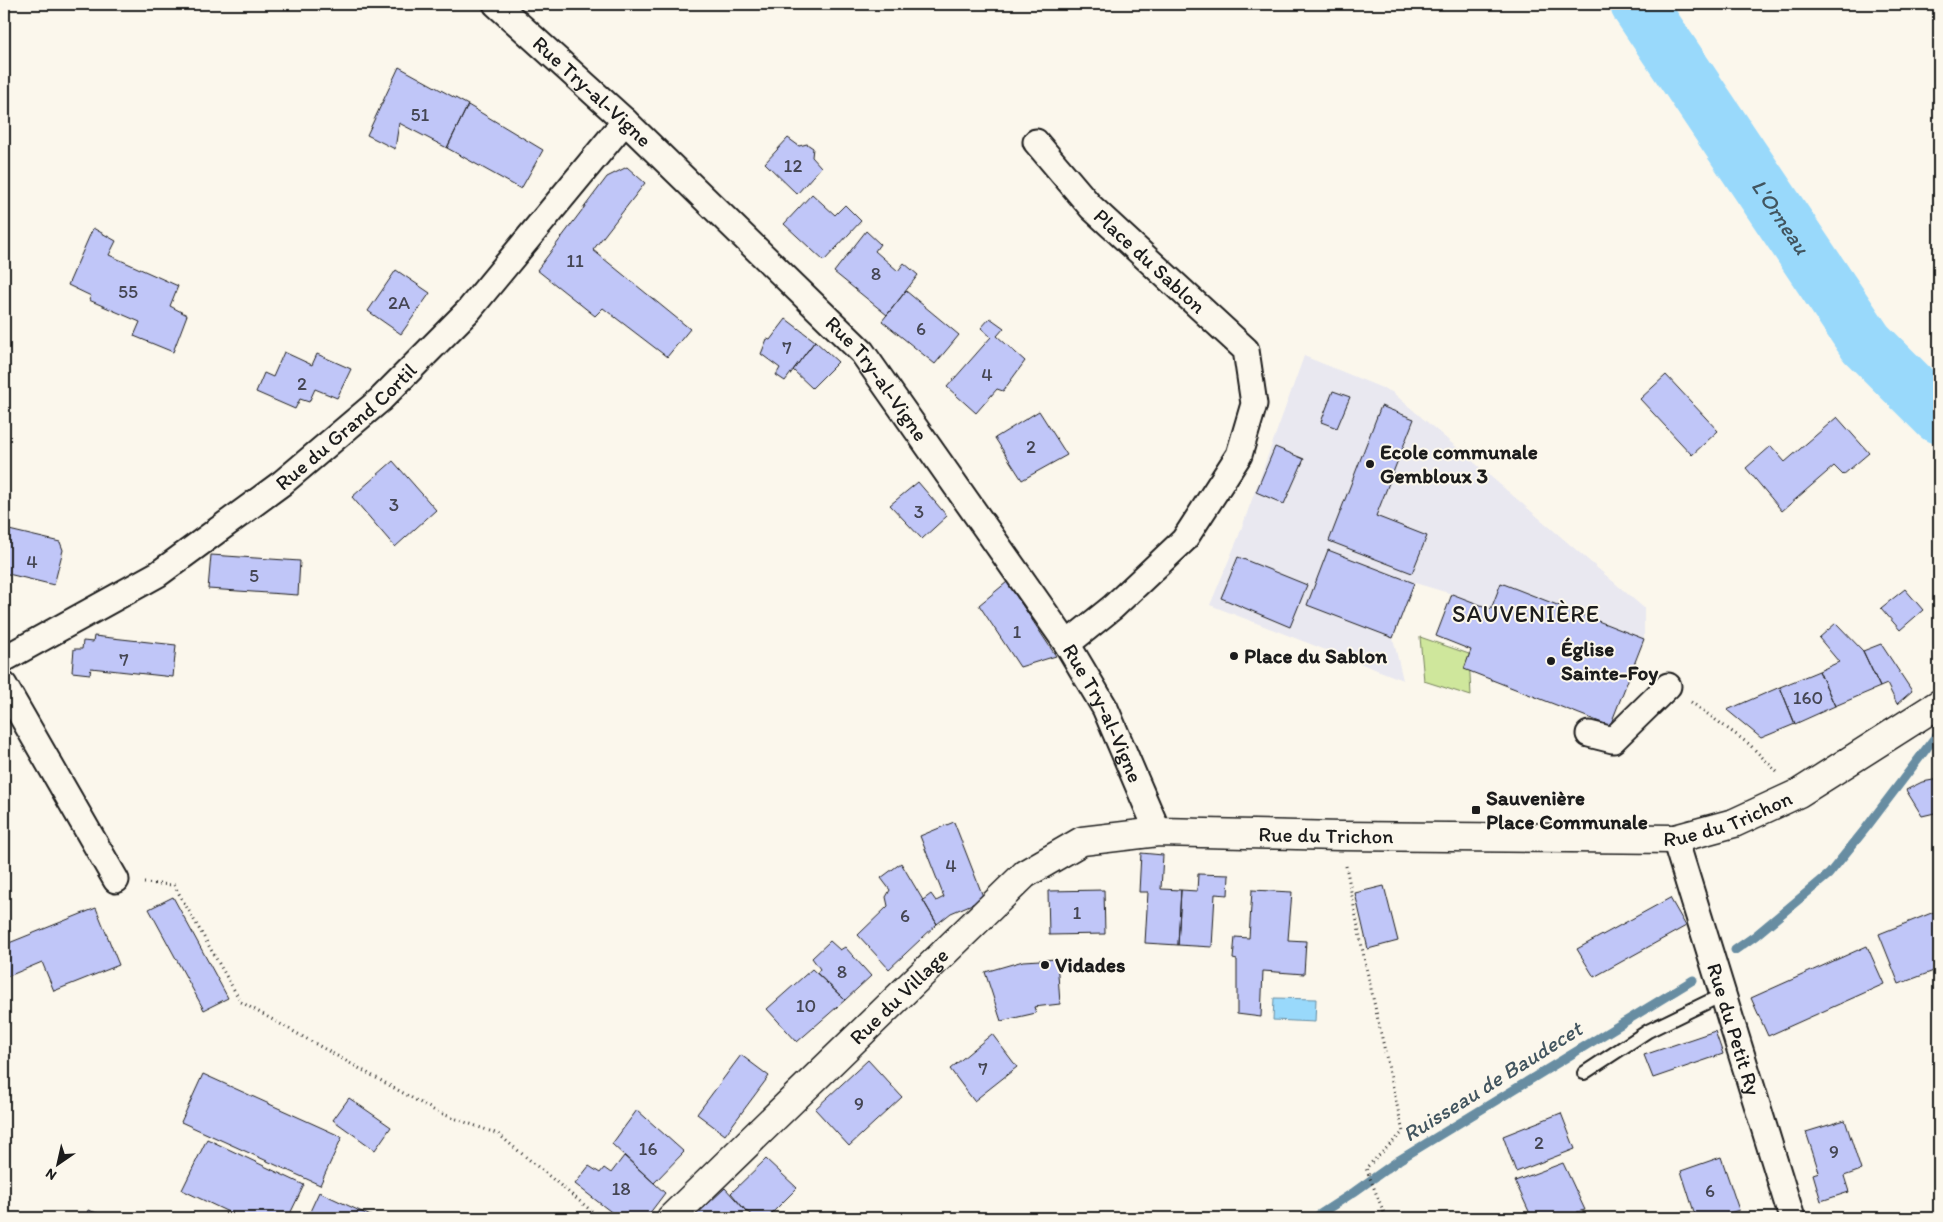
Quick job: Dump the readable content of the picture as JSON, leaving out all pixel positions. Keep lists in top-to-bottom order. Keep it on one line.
{"streets":{"street":["Rue Try-al-Vigne","Place du Sablon","Rue du Grand Cortil","Rue du Trichon","Rue du Village","Rue du Petit Ry"]},"crossings":[["Rue Try-al-Vigne","Place du Sablon"],["Rue Try-al-Vigne","Rue du Grand Cortil"],["Rue Try-al-Vigne","Rue du Trichon"],["Rue Try-al-Vigne","Rue du Village"],["Rue du Trichon","Rue du Village"],["Rue du Trichon","Rue du Petit Ry"]],"districts":["SAUVENIÈRE"],"water":["L'Orneau","Ruisseau de Baudecet"],"places":{"other":["Ecole communale Gembloux 3","Place du Sablon","Église Sainte-Foy","Vidades"],"transit":["Sauvenière Place Communale"]},"house_numbers":["51","12","11","8","55","2A","6","7","4","2","2","3","3","4","5","1","7","160","4","1","6","8","10","7","9","2","16","9","18","6"],"north":"bottom left"}
